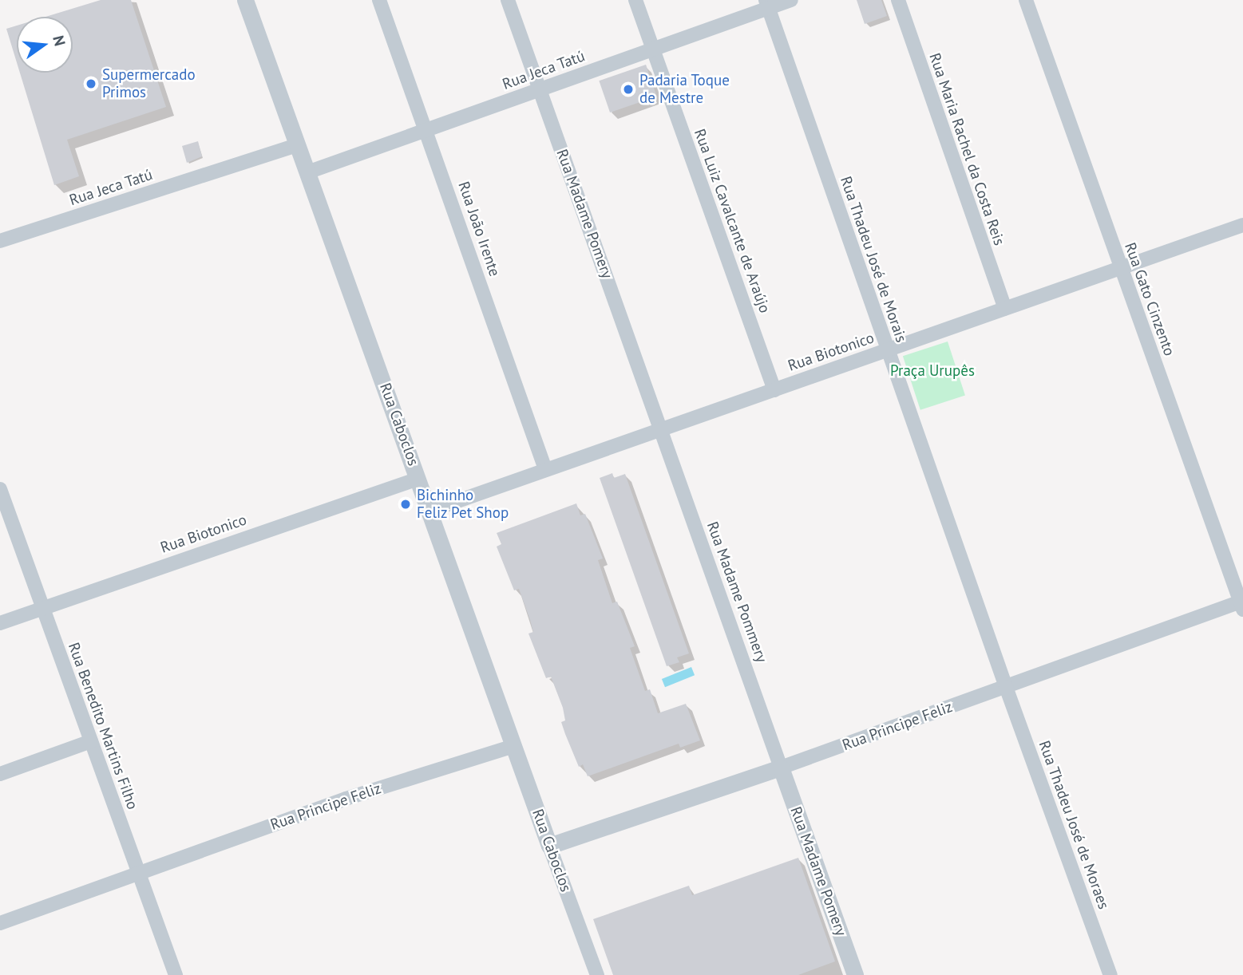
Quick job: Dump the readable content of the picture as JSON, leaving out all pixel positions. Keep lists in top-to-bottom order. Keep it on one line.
{"streets":{"street":["Rua Jeca Tatú","Rua Maria Rachel da Costa Reis","Rua Madame Pomery","Rua Luiz Cavalcante de Araújo","Rua João Irente","Rua Thadeu José de Morais","Rua Gato Cinzento","Rua Biotonico","Rua Caboclos","Rua Madame Pommery","Rua Benedito Martins Filho","Rua Principe Feliz","Rua Thadeu José de Moraes"]},"crossings":[["Rua Jeca Tatú","Rua Madame Pomery"],["Rua Jeca Tatú","Rua Luiz Cavalcante de Araújo"],["Rua Jeca Tatú","Rua João Irente"],["Rua Jeca Tatú","Rua Thadeu José de Morais"],["Rua Jeca Tatú","Rua Caboclos"],["Rua Maria Rachel da Costa Reis","Rua Biotonico"],["Rua Madame Pomery","Rua Biotonico"],["Rua Madame Pomery","Rua Madame Pommery"],["Rua Madame Pomery","Rua Principe Feliz"],["Rua Luiz Cavalcante de Araújo","Rua Biotonico"],["Rua João Irente","Rua Biotonico"],["Rua Thadeu José de Morais","Rua Biotonico"],["Rua Thadeu José de Morais","Rua Principe Feliz"],["Rua Thadeu José de Morais","Rua Thadeu José de Moraes"],["Rua Gato Cinzento","Rua Biotonico"],["Rua Gato Cinzento","Rua Principe Feliz"],["Rua Biotonico","Rua Caboclos"],["Rua Biotonico","Rua Madame Pommery"],["Rua Biotonico","Rua Benedito Martins Filho"],["Rua Caboclos","Rua Principe Feliz"],["Rua Madame Pommery","Rua Principe Feliz"],["Rua Benedito Martins Filho","Rua Principe Feliz"],["Rua Principe Feliz","Rua Thadeu José de Moraes"]],"parks":["Praça Urupês"],"places":["Supermercado Primos","Padaria Toque de Mestre","Bichinho Feliz Pet Shop"],"north":"right"}
